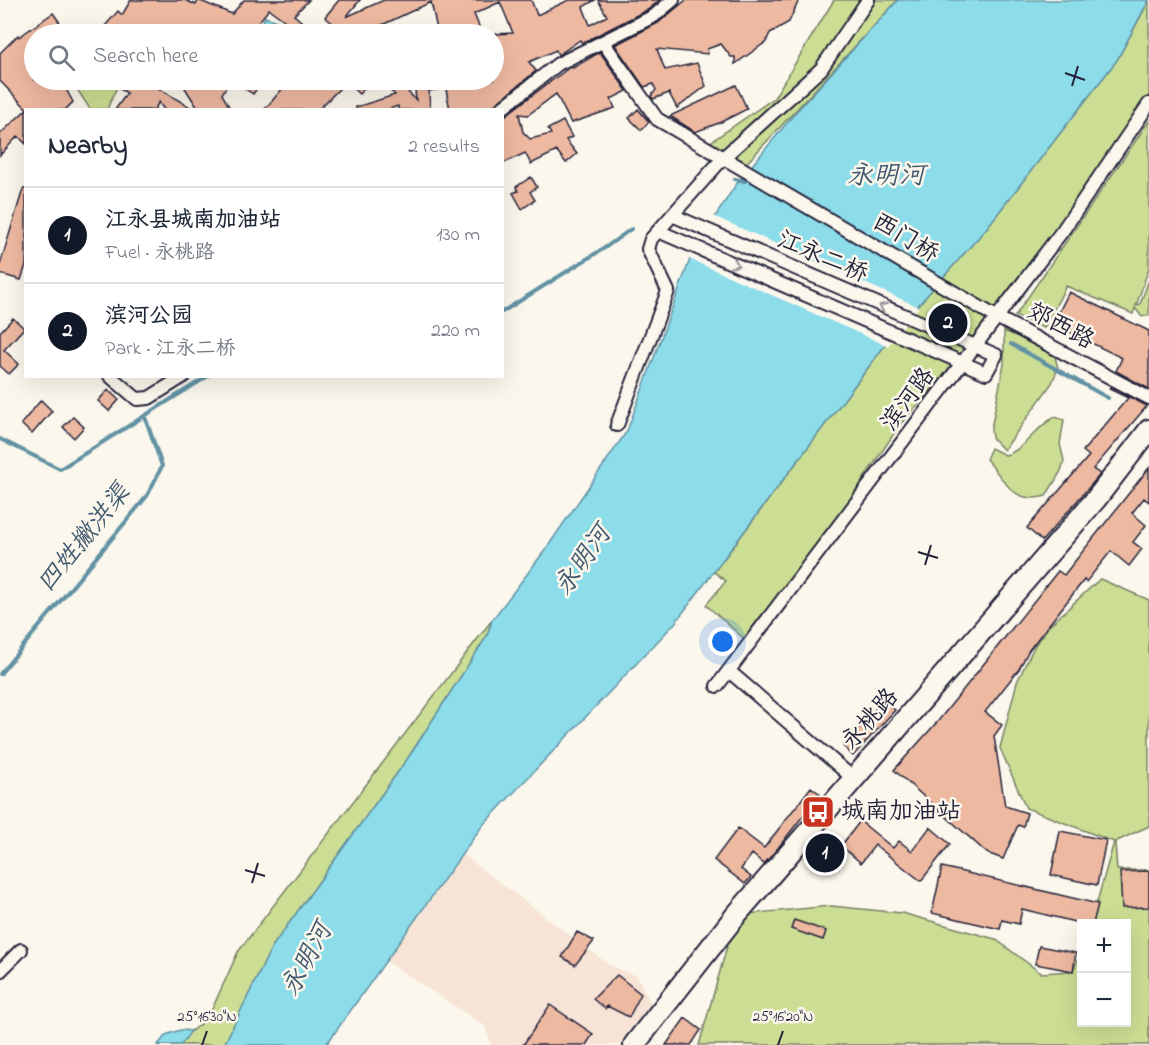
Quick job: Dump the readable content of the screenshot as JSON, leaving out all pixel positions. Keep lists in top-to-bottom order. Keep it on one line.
{"streets":{"main road":["永桃路"],"street":["西门桥","江永二桥","郊西路","滨河路"]},"crossings":[["西门桥","郊西路"],["江永二桥","滨河路"],["郊西路","滨河路"]],"water":["永明河","四姓撇洪渠"],"places":{"bus stop":["城南加油站"]},"page":{"search":"Search here","heading":["Nearby","2 results"],"list":[{"mark":"1","name":"江永县城南加油站","note":"Fuel · 永桃路","value":"130 m"},{"mark":"2","name":"滨河公园","note":"Park · 江永二桥","value":"220 m"}],"pins":["2","1"],"map_buttons":["+","−"]},"coordinates":["25°16'30\"N","25°16'20\"N"]}
